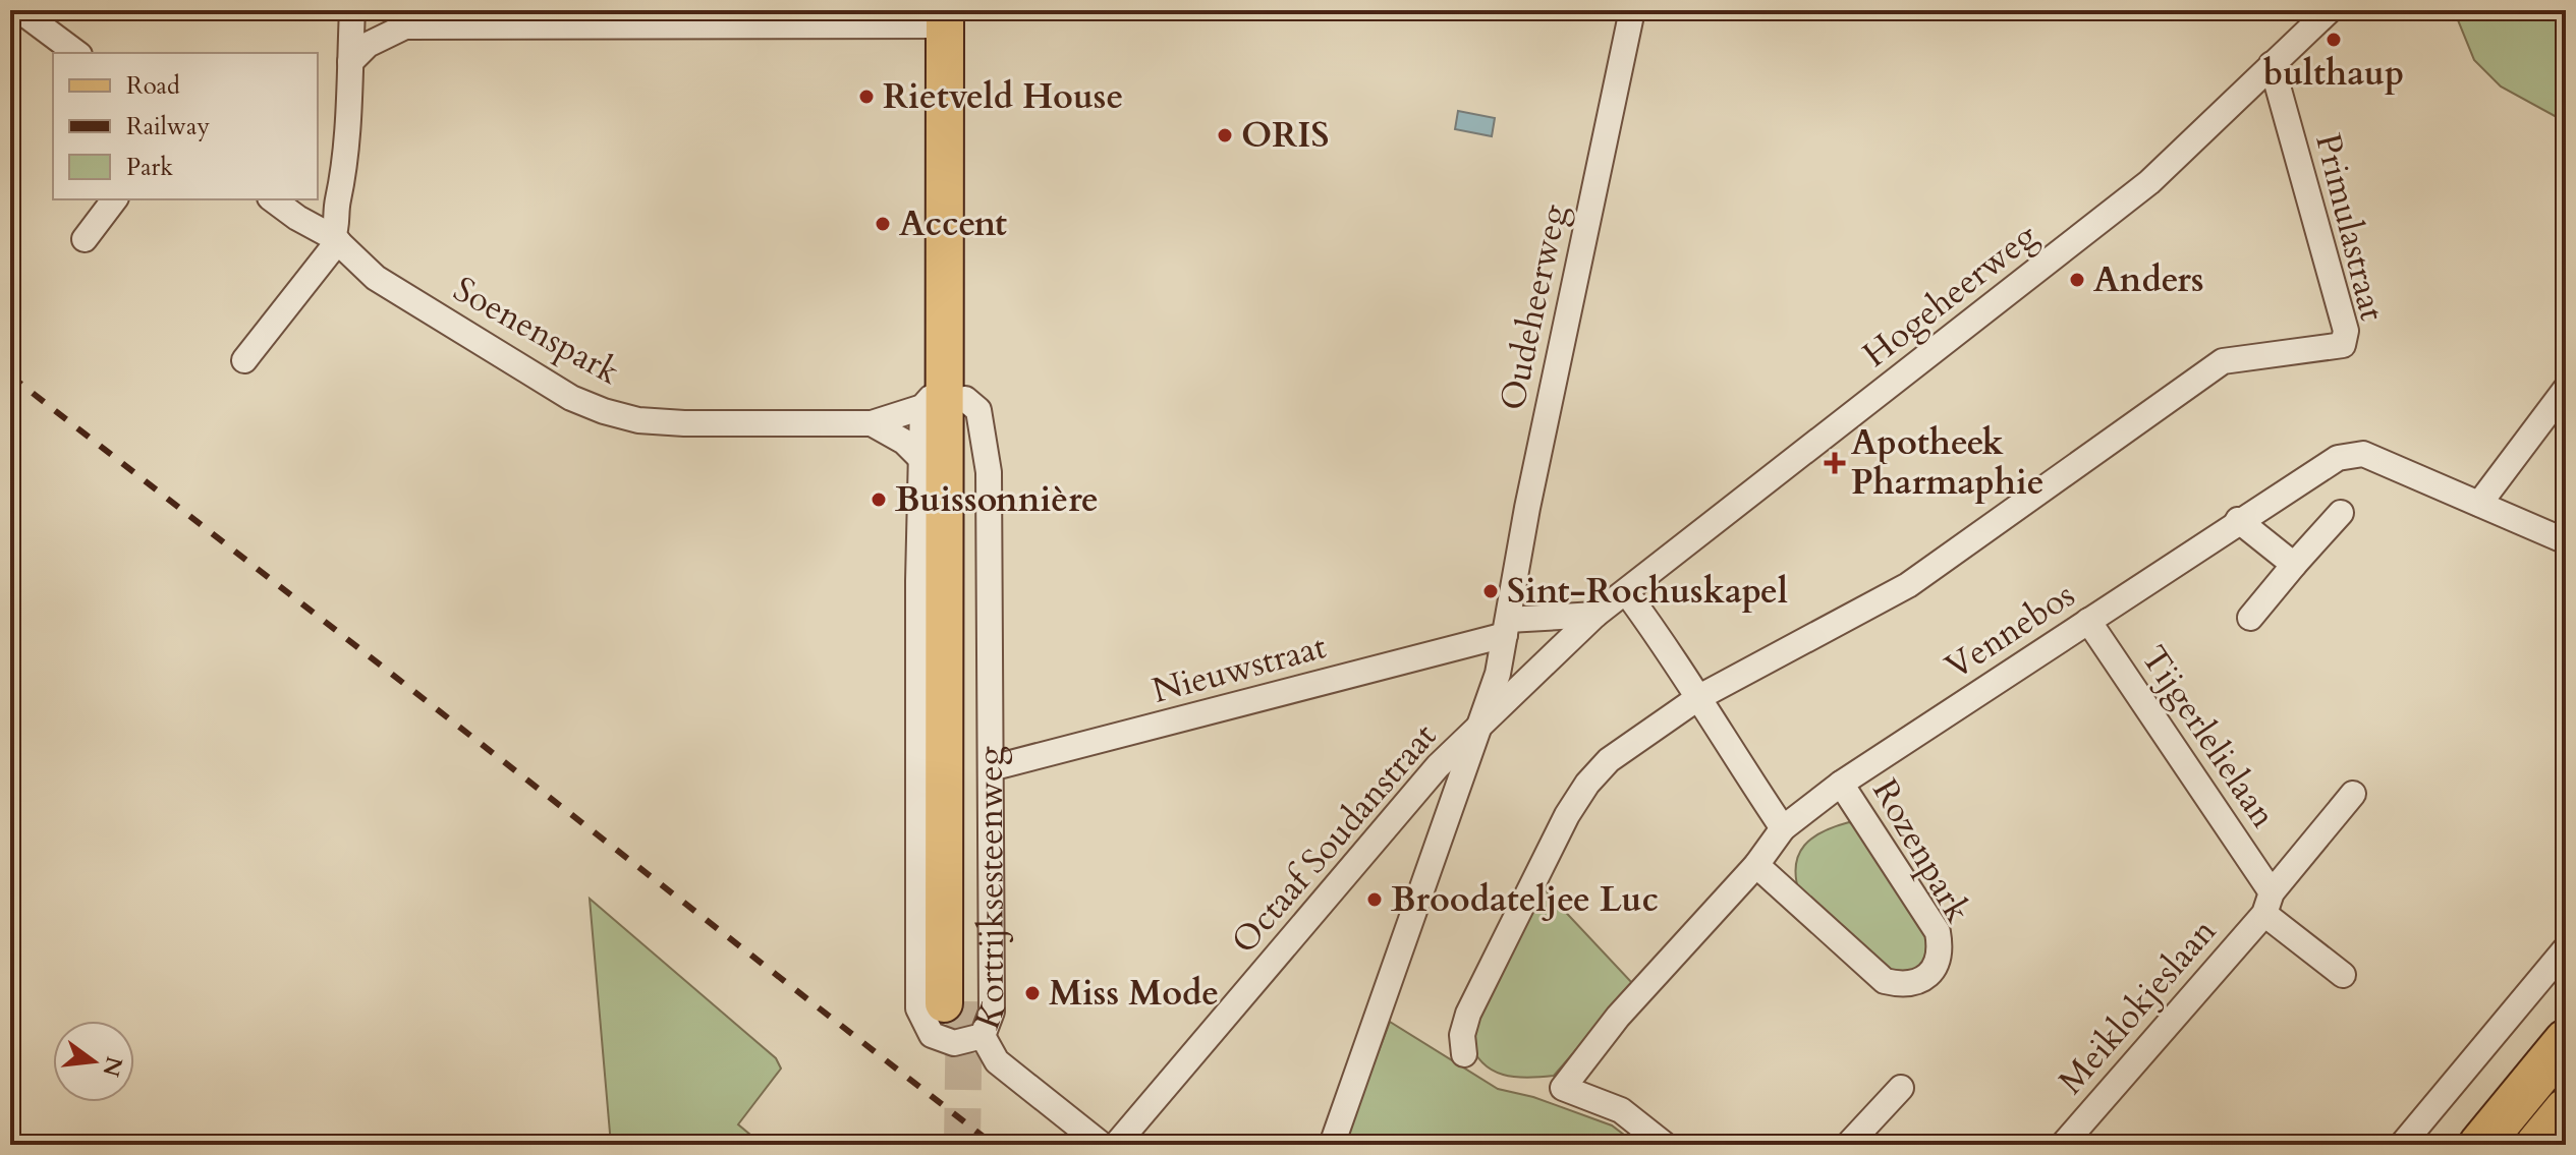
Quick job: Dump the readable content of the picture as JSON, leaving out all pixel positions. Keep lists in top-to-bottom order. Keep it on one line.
{"streets":{"main road":["Kortrijksesteenweg"],"street":["Primulastraat","Hogeheerweg","Oudeheerweg","Soenenspark","Vennebos","Nieuwstraat","Tijgerlelielaan","Octaaf Soudanstraat","Rozenpark","Meiklokjeslaan"]},"crossings":[["Primulastraat","Hogeheerweg"],["Hogeheerweg","Nieuwstraat"],["Hogeheerweg","Octaaf Soudanstraat"],["Oudeheerweg","Nieuwstraat"],["Oudeheerweg","Octaaf Soudanstraat"],["Soenenspark","Kortrijksesteenweg"],["Vennebos","Tijgerlelielaan"],["Vennebos","Rozenpark"],["Nieuwstraat","Octaaf Soudanstraat"],["Nieuwstraat","Kortrijksesteenweg"],["Tijgerlelielaan","Meiklokjeslaan"]],"places":{"other":["bulthaup","Rietveld House","ORIS","Accent","Anders","Buissonnière","Sint-Rochuskapel","Broodateljee Luc","Miss Mode"],"health":["Apotheek Pharmaphie"]},"legend":["Road","Railway","Park"],"north":"right"}
